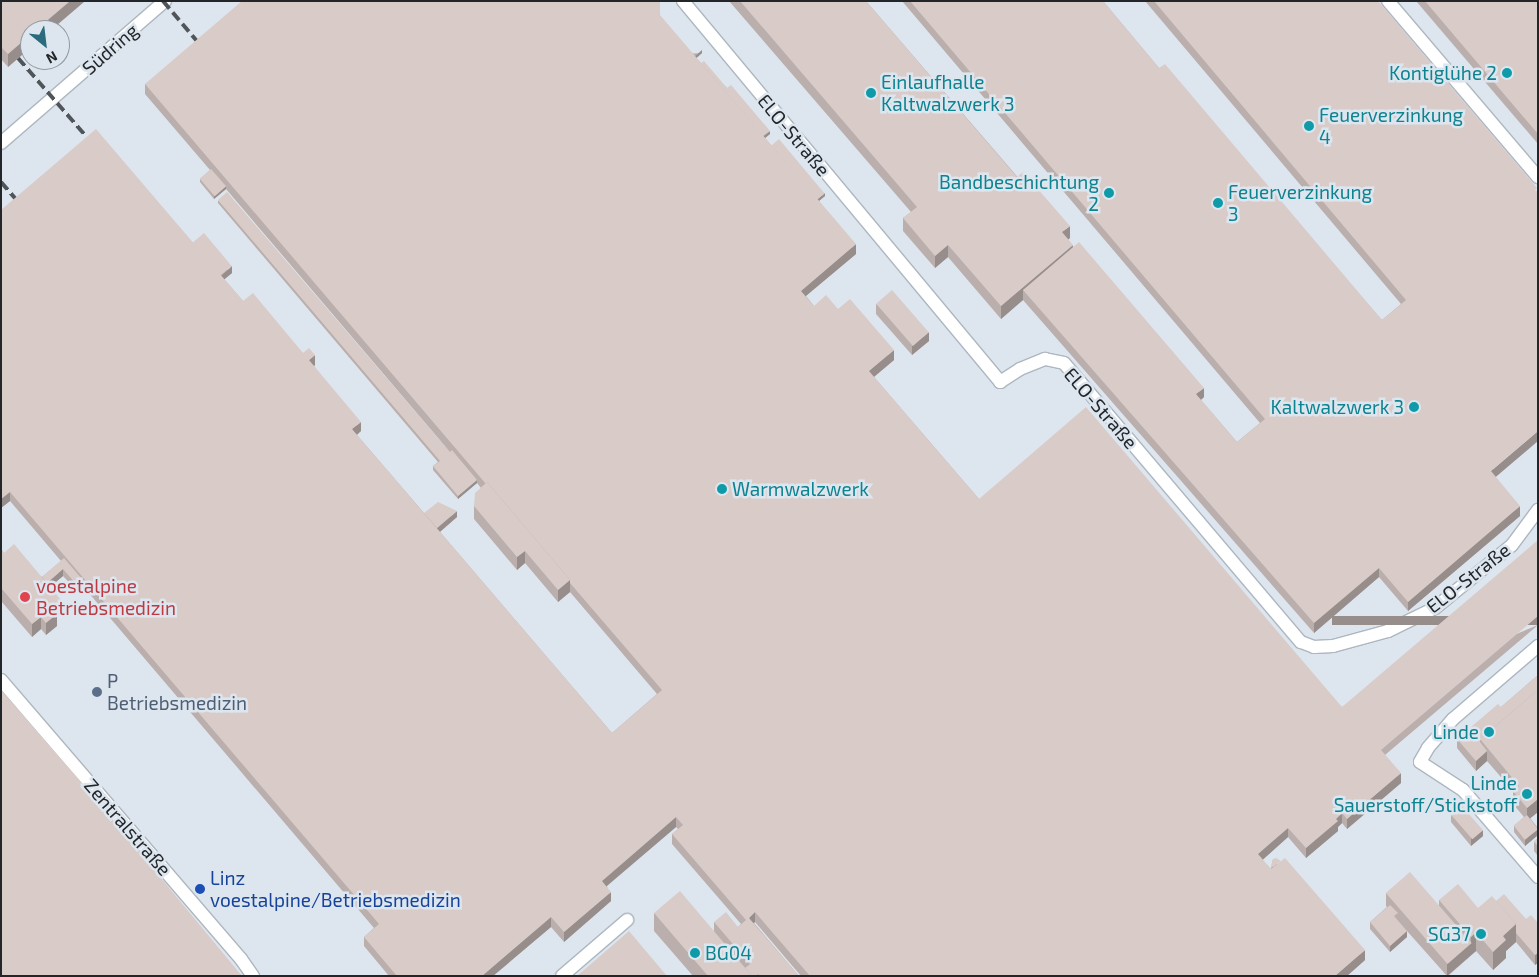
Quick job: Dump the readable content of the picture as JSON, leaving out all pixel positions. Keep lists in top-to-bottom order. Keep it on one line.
{"streets":{"street":["Südring","ELO-Straße","Zentralstraße"]},"places":["Kontiglühe 2","Einlaufhalle Kaltwalzwerk 3","Feuerverzinkung 4","Bandbeschichtung 2","Feuerverzinkung 3","Kaltwalzwerk 3","Warmwalzwerk","voestalpine Betriebsmedizin","P Betriebsmedizin","Linde","Linde Sauerstoff/Stickstoff","Linz voestalpine/Betriebsmedizin","SG37","BG04"],"north":"bottom right"}
